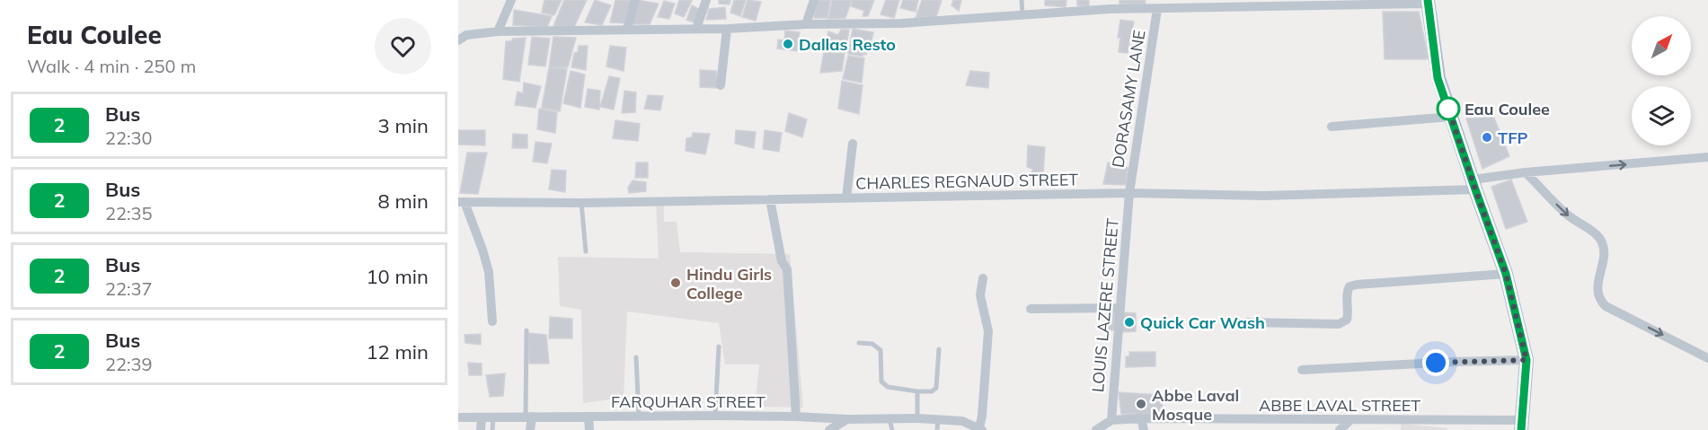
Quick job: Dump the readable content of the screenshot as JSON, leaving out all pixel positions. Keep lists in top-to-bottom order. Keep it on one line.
{"streets":{"street":["DORASAMY LANE","CHARLES REGNAUD STREET","LOUIS LAZERE STREET","FARQUHAR STREET","ABBE LAVAL STREET"]},"crossings":[["DORASAMY LANE","CHARLES REGNAUD STREET"],["DORASAMY LANE","LOUIS LAZERE STREET"],["CHARLES REGNAUD STREET","LOUIS LAZERE STREET"],["LOUIS LAZERE STREET","ABBE LAVAL STREET"]],"places":["Dallas Resto","Eau Coulee","TFP","Hindu Girls College","Quick Car Wash","Abbe Laval Mosque"],"lines":["bus line 2"],"north":"top right","page":{"heading":["Eau Coulee","Walk · 4 min · 250 m"],"list":[{"mark":"2","name":"Bus","note":"22:30","value":"3 min"},{"mark":"2","name":"Bus","note":"22:35","value":"8 min"},{"mark":"2","name":"Bus","note":"22:37","value":"10 min"},{"mark":"2","name":"Bus","note":"22:39","value":"12 min"}]}}
